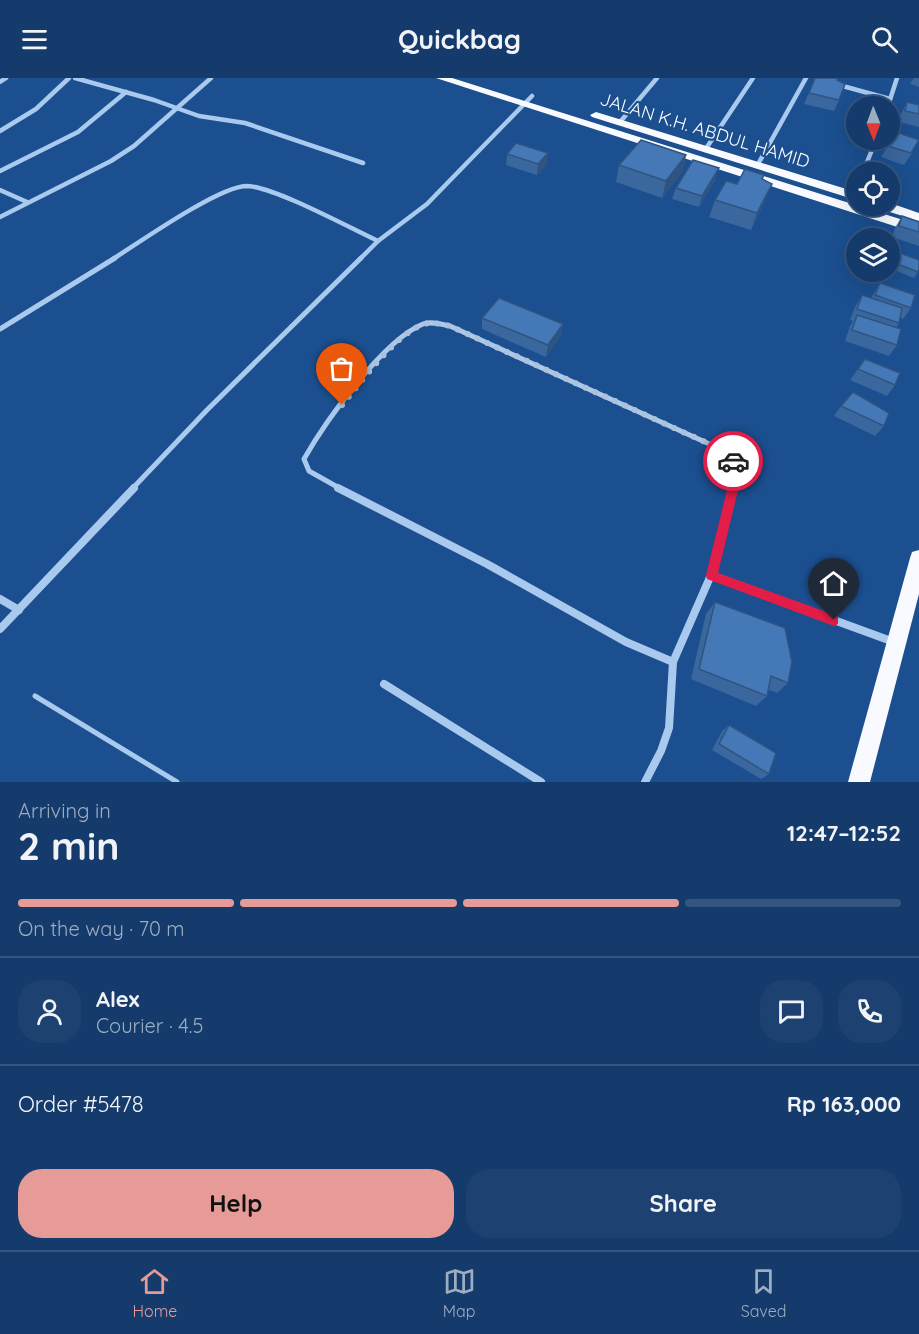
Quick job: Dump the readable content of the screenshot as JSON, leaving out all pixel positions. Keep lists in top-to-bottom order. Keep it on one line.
{"streets":{"highway":["JALAN K.H. ABDUL HAMID"]},"north":"bottom","page":{"header":"Quickbag","heading":["2 min","Arriving in","12:47–12:52"],"panel":["Alex","Courier · 4.5","Order #5478","Rp 163,000"],"bar":"On the way · 70 m","buttons":["Help","Share"],"tabs":["Home","Map","Saved"]}}
